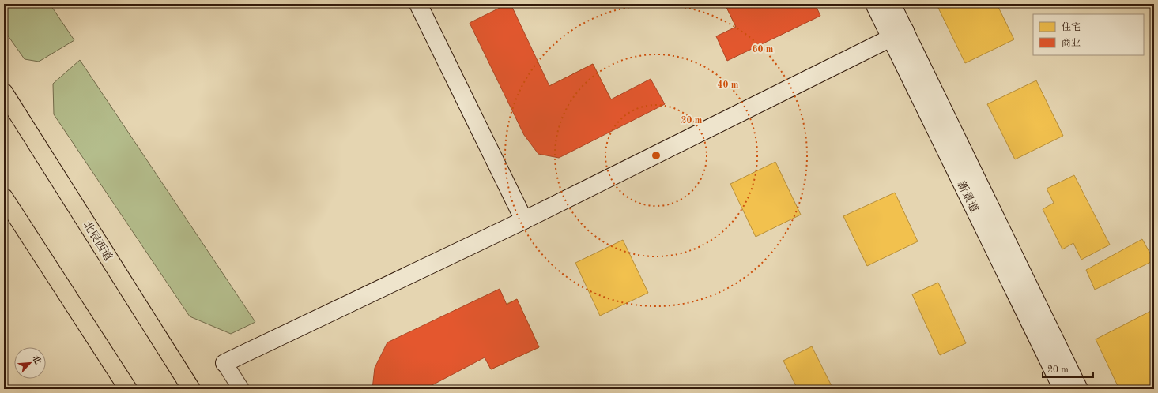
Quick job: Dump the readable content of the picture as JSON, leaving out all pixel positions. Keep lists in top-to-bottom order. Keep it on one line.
{"streets":{"main road":["北辰西道"],"street":["新景道"]},"legend":["住宅","商业"],"scale_bar":"20 m","north":"top right","rings":["60 m","40 m","20 m"]}
